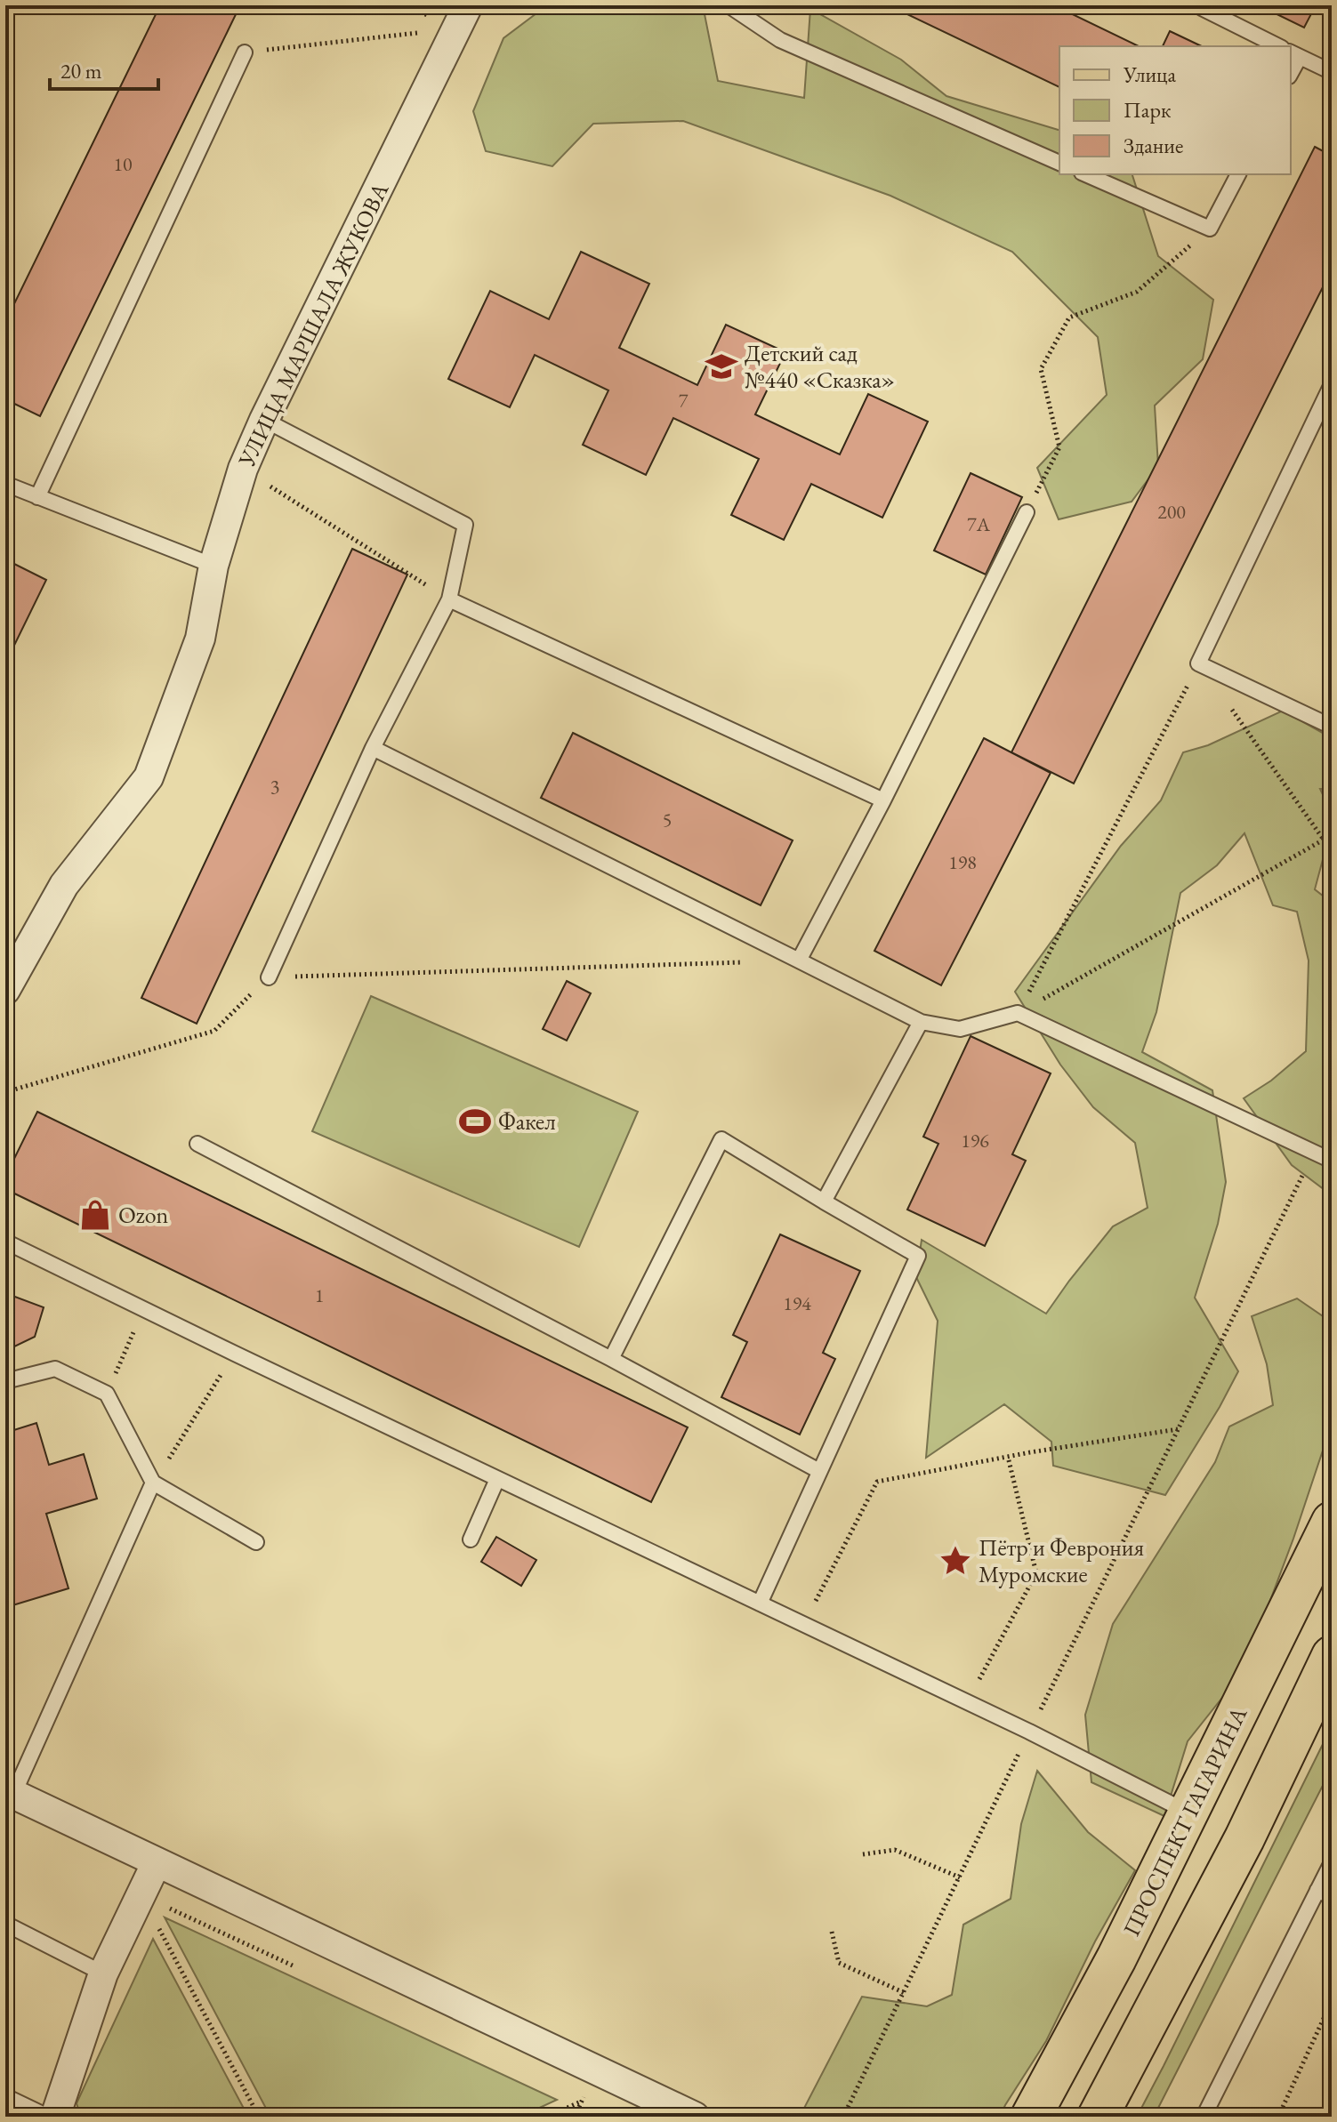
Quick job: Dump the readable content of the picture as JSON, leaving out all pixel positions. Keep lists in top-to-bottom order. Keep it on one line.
{"streets":{"main road":["ПРОСПЕКТ ГАГАРИНА"],"street":["УЛИЦА МАРШАЛА ЖУКОВА"]},"places":{"school or university":["Детский сад №440 «Сказка»"],"sports":["Факел"],"shop":["Ozon"],"place":["Пётр и Феврония Муромские"]},"house_numbers":["10","7","200","7А","3","5","198","196","1","194"],"legend":["Улица","Парк","Здание"],"scale_bar":"20 m"}
